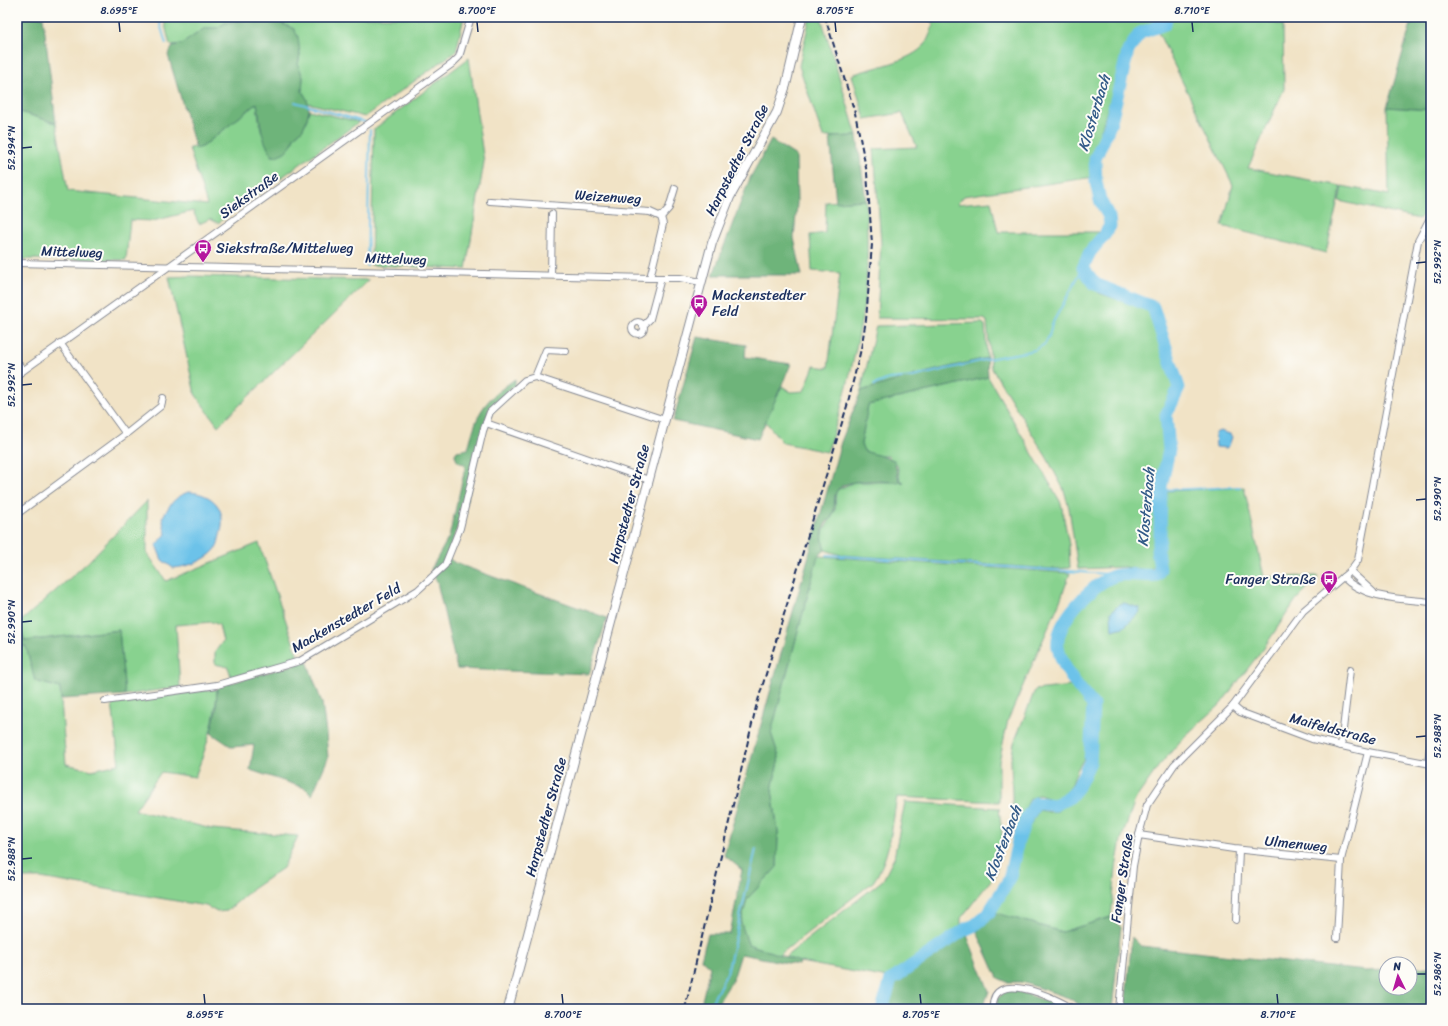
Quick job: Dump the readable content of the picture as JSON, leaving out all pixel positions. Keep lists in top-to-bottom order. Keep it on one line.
{"streets":{"street":["Harpstedter Straße","Siekstraße","Weizenweg","Mittelweg","Mackenstedter Feld","Maifeldstraße","Ulmenweg","Fanger Straße"]},"crossings":[["Harpstedter Straße","Mittelweg"],["Siekstraße","Mittelweg"],["Maifeldstraße","Ulmenweg"],["Maifeldstraße","Fanger Straße"],["Ulmenweg","Fanger Straße"]],"water":["Klosterbach"],"places":{"bus stop":["Siekstraße/Mittelweg","Mackenstedter Feld","Fanger Straße"]},"north":"top","coordinates":["8.695°E","8.700°E","8.705°E","8.710°E","52.994°N","52.992°N","52.990°N","52.988°N","52.986°N"]}
